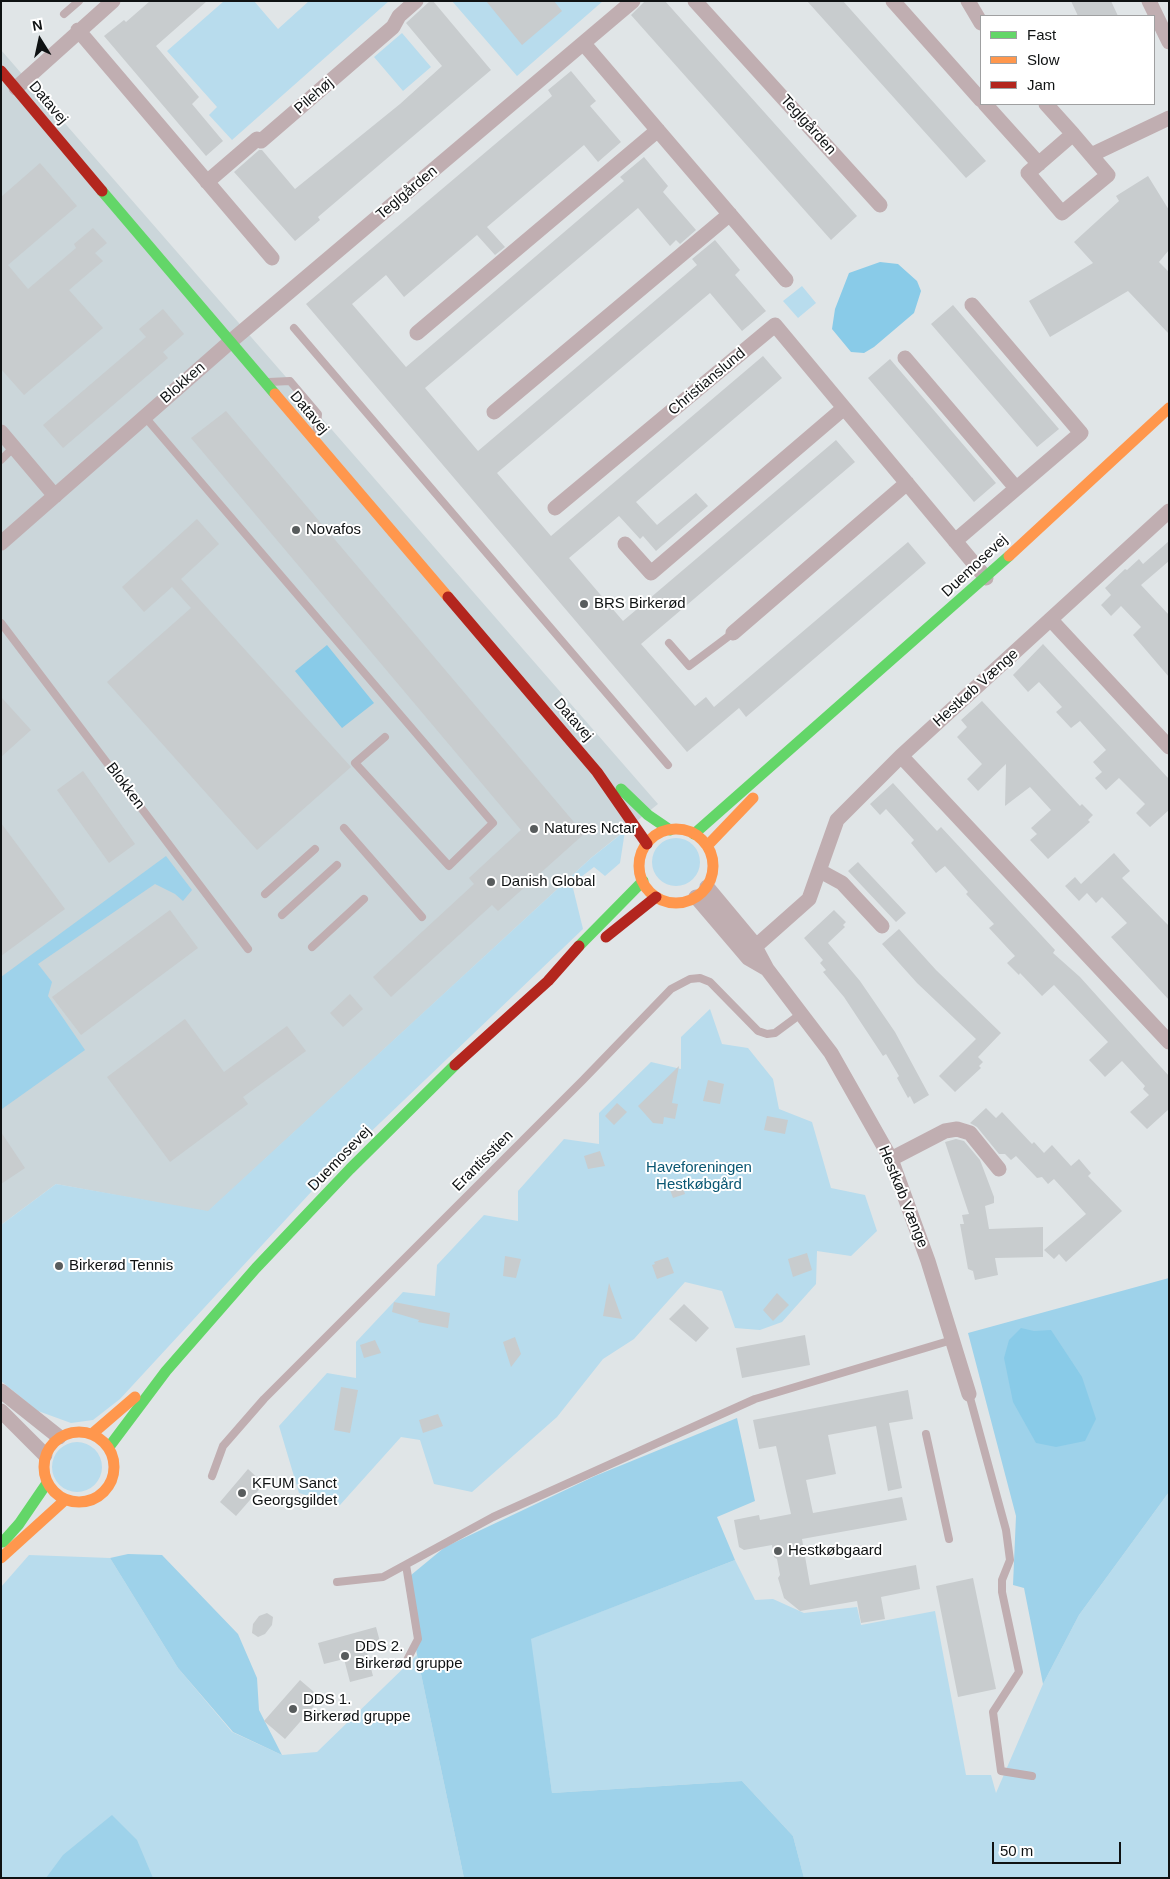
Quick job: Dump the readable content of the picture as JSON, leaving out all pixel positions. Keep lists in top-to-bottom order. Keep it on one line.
{"streets":{"street":["Pilehøj","Datavej","Teglgården","Christianslund","Blokken","Duemosevej","Hestkøb Vænge"],"lane":["Erantisstien"]},"crossings":[["Datavej","Teglgården"],["Datavej","Blokken"],["Datavej","Duemosevej"],["Datavej","Hestkøb Vænge"],["Teglgården","Blokken"],["Christianslund","Duemosevej"],["Duemosevej","Hestkøb Vænge"],["Hestkøb Vænge","Erantisstien"]],"parks":["Haveforeningen Hestkøbgård"],"places":["Novafos","BRS Birkerød","Natures Nctar","Danish Global","Birkerød Tennis","KFUM Sanct Georgsgildet","Hestkøbgaard","DDS 2. Birkerød gruppe","DDS 1. Birkerød gruppe"],"legend":["Fast","Slow","Jam"],"scale_bar":"50 m","north":"top"}
